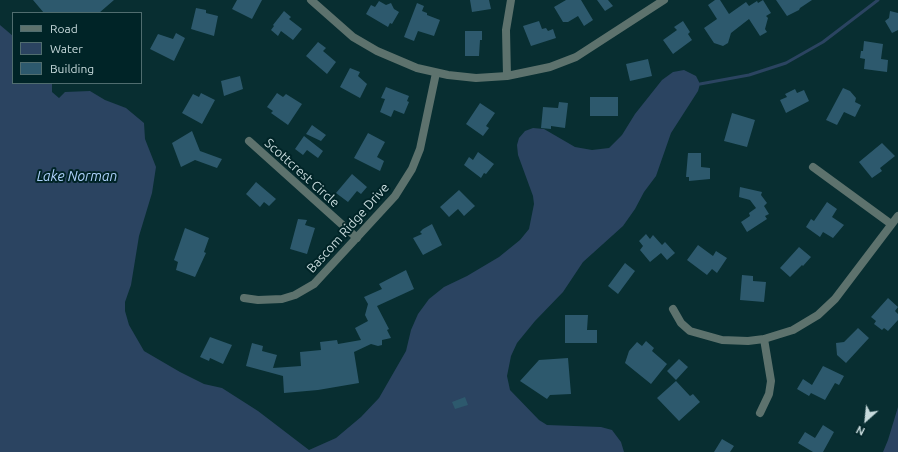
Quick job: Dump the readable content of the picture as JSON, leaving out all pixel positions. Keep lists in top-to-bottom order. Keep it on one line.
{"streets":{"street":["Scottcrest Circle","Bascom Ridge Drive"]},"crossings":[["Scottcrest Circle","Bascom Ridge Drive"]],"water":["Lake Norman"],"legend":["Road","Water","Building"],"north":"bottom left"}
